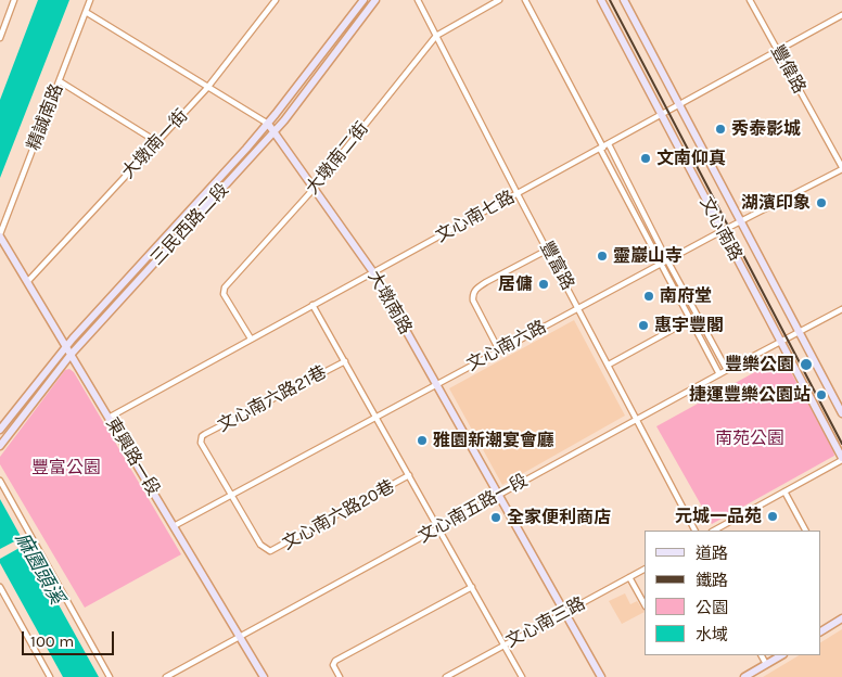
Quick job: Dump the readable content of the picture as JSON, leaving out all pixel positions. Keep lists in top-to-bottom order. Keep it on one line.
{"streets":{"street":["豐偉路","精誠南路","大墩南一街","大墩南二街","文心南七路","三民西路二段","文心南路","豐富路","大墩南路","文心南六路","文心南六路21巷","東興路一段","文心南五路一段","文心南六路20巷","文心南三路"]},"crossings":[["豐偉路","文心南七路"],["豐偉路","文心南六路"],["精誠南路","大墩南路"],["精誠南路","東興路一段"],["大墩南一街","大墩南路"],["大墩南一街","東興路一段"],["大墩南二街","文心南七路"],["大墩南二街","豐富路"],["大墩南二街","大墩南路"],["文心南七路","文心南路"],["文心南七路","豐富路"],["文心南七路","大墩南路"],["文心南七路","東興路一段"],["三民西路二段","大墩南路"],["三民西路二段","東興路一段"],["文心南路","文心南六路"],["文心南路","文心南五路一段"],["豐富路","文心南六路"],["豐富路","文心南五路一段"],["大墩南路","文心南六路"],["大墩南路","文心南五路一段"],["大墩南路","文心南三路"],["文心南六路","文心南六路21巷"],["文心南六路","東興路一段"],["文心南六路","文心南六路20巷"],["文心南六路21巷","文心南六路20巷"],["東興路一段","文心南五路一段"]],"water":["麻園頭溪"],"parks":["南苑公園","豐富公園"],"places":["秀泰影城","文南仰真","湖濱印象","靈巖山寺","居傭","南府堂","惠宇豐閣","豐樂公園","捷運豐樂公園站","雅園新潮宴會廳","元城一品苑","全家便利商店"],"legend":["道路","鐵路","公園","水域"],"scale_bar":"100 m"}
